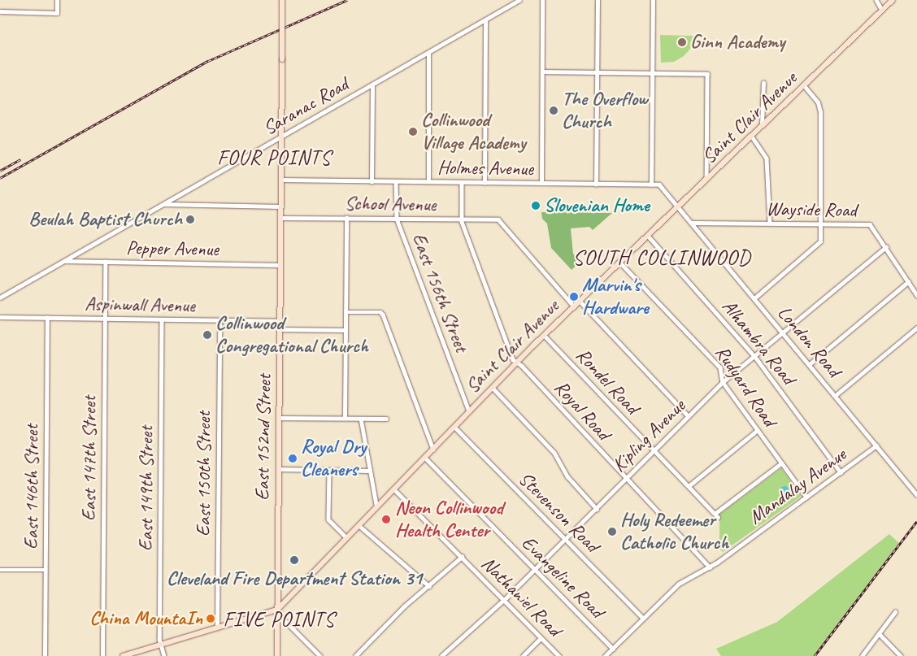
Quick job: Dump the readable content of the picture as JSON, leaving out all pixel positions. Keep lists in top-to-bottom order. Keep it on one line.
{"streets":{"street":["Saranac Road","Saint Clair Avenue","Holmes Avenue","School Avenue","Wayside Road","Pepper Avenue","East 156th Street","Aspinwall Avenue","London Road","Alhambra Road","Rondel Road","Rudyard Road","Royal Road","Kipling Avenue","East 152nd Street","East 147th Street","East 150th Street","Mandalay Avenue","East 146th Street","East 149th Street","Stevenson Road","Evangeline Road","Nathaniel Road"]},"crossings":[["Saranac Road","Pepper Avenue"],["Saranac Road","East 152nd Street"],["Saint Clair Avenue","Holmes Avenue"],["Saint Clair Avenue","School Avenue"],["Saint Clair Avenue","East 156th Street"],["Saint Clair Avenue","London Road"],["Saint Clair Avenue","Alhambra Road"],["Saint Clair Avenue","Rondel Road"],["Saint Clair Avenue","Rudyard Road"],["Saint Clair Avenue","Royal Road"],["Saint Clair Avenue","East 152nd Street"],["Saint Clair Avenue","East 150th Street"],["Saint Clair Avenue","East 149th Street"],["Saint Clair Avenue","Stevenson Road"],["Saint Clair Avenue","Evangeline Road"],["Saint Clair Avenue","Nathaniel Road"],["Holmes Avenue","East 156th Street"],["Holmes Avenue","London Road"],["Holmes Avenue","East 152nd Street"],["School Avenue","East 156th Street"],["School Avenue","Royal Road"],["School Avenue","East 152nd Street"],["Wayside Road","London Road"],["Wayside Road","Kipling Avenue"],["Pepper Avenue","East 152nd Street"],["Pepper Avenue","East 147th Street"],["Aspinwall Avenue","East 152nd Street"],["Aspinwall Avenue","East 147th Street"],["Aspinwall Avenue","East 150th Street"],["Aspinwall Avenue","East 146th Street"],["Aspinwall Avenue","East 149th Street"],["London Road","Kipling Avenue"],["London Road","Mandalay Avenue"],["Alhambra Road","Kipling Avenue"],["Alhambra Road","Mandalay Avenue"],["Rondel Road","Kipling Avenue"],["Rudyard Road","Kipling Avenue"],["Rudyard Road","Mandalay Avenue"],["Royal Road","Kipling Avenue"],["Royal Road","Mandalay Avenue"],["Kipling Avenue","Stevenson Road"],["Kipling Avenue","Evangeline Road"],["Kipling Avenue","Nathaniel Road"],["Mandalay Avenue","Stevenson Road"],["Mandalay Avenue","Evangeline Road"]],"districts":["FOUR POINTS","SOUTH COLLINWOOD","FIVE POINTS"],"places":["Ginn Academy","The Overflow Church","Collinwood Village Academy","Slovenian Home","Beulah Baptist Church","Marvin's Hardware","Collinwood Congregational Church","Royal Dry Cleaners","Neon Collinwood Health Center","Holy Redeemer Catholic Church","Cleveland Fire Department Station 31","China MountaIn"]}
